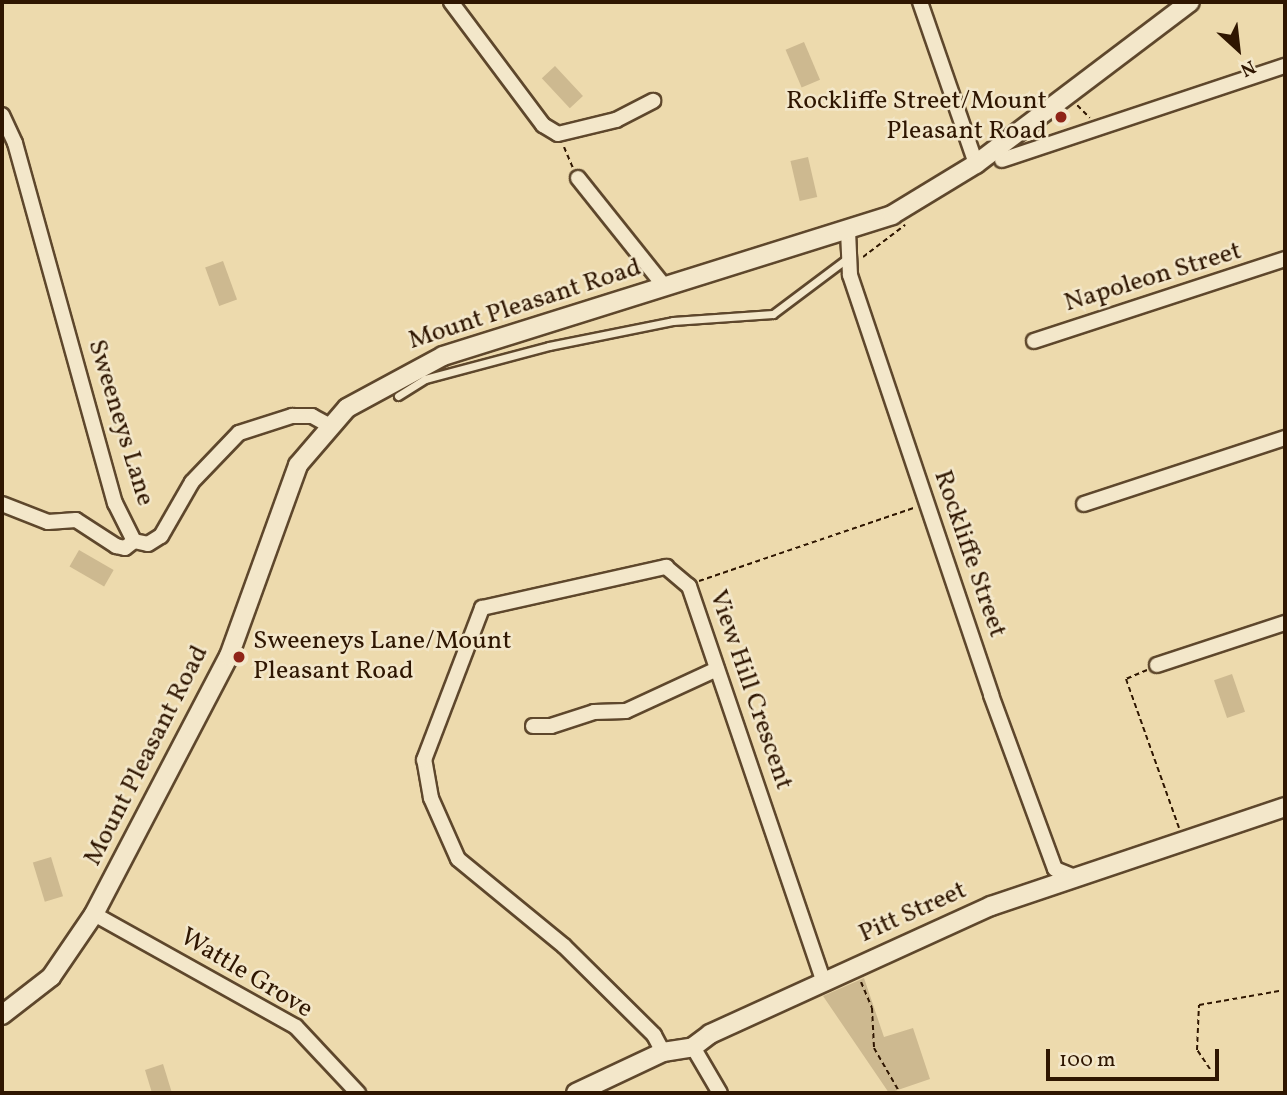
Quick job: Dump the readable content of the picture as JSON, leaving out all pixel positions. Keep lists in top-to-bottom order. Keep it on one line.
{"streets":{"street":["Napoleon Street","Mount Pleasant Road","Sweeneys Lane","Rockliffe Street","View Hill Crescent","Pitt Street","Wattle Grove"]},"crossings":[["Mount Pleasant Road","Sweeneys Lane"],["Mount Pleasant Road","Rockliffe Street"],["Mount Pleasant Road","Wattle Grove"],["Rockliffe Street","Pitt Street"],["View Hill Crescent","Pitt Street"]],"places":["Rockliffe Street/Mount Pleasant Road","Sweeneys Lane/Mount Pleasant Road"],"scale_bar":"100 m","north":"bottom right"}
